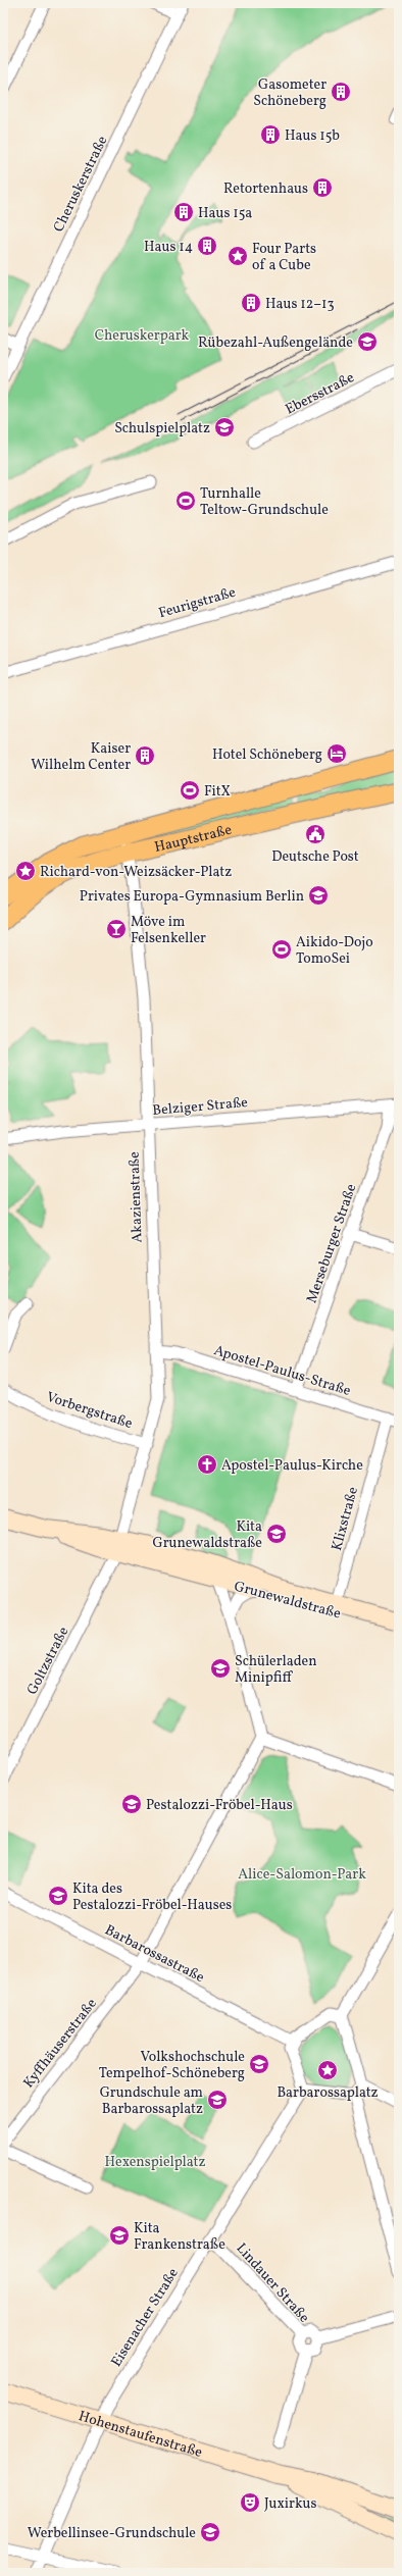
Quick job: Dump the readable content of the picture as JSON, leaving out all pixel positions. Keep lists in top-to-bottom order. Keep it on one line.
{"streets":{"main road":["Hauptstraße","Grunewaldstraße","Hohenstaufenstraße"],"street":["Cheruskerstraße","Ebersstraße","Feurigstraße","Belziger Straße","Akazienstraße","Merseburger Straße","Apostel-Paulus-Straße","Vorbergstraße","Klixstraße","Goltzstraße","Barbarossastraße","Kyffhäuserstraße","Lindauer Straße","Eisenacher Straße"]},"crossings":[["Hauptstraße","Akazienstraße"],["Belziger Straße","Akazienstraße"],["Belziger Straße","Merseburger Straße"],["Akazienstraße","Apostel-Paulus-Straße"],["Akazienstraße","Vorbergstraße"],["Akazienstraße","Grunewaldstraße"],["Akazienstraße","Goltzstraße"],["Merseburger Straße","Apostel-Paulus-Straße"],["Apostel-Paulus-Straße","Klixstraße"],["Klixstraße","Grunewaldstraße"],["Grunewaldstraße","Goltzstraße"],["Barbarossastraße","Kyffhäuserstraße"],["Lindauer Straße","Eisenacher Straße"],["Eisenacher Straße","Hohenstaufenstraße"]],"parks":["Cheruskerpark","Alice-Salomon-Park","Hexenspielplatz"],"places":{"building":["Gasometer Schöneberg","Haus 15b","Retortenhaus","Haus 15a","Haus 14","Haus 12–13","Kaiser Wilhelm Center"],"place":["Four Parts of a Cube","Richard-von-Weizsäcker-Platz","Barbarossaplatz"],"school or university":["Rübezahl-Außengelände","Schulspielplatz","Privates Europa-Gymnasium Berlin","Kita Grunewaldstraße","Schülerladen Minipfiff","Pestalozzi-Fröbel-Haus","Kita des Pestalozzi-Fröbel-Hauses","Volkshochschule Tempelhof-Schöneberg","Grundschule am Barbarossaplatz","Kita Frankenstraße","Werbellinsee-Grundschule"],"sports":["Turnhalle Teltow-Grundschule","FitX","Aikido-Dojo TomoSei"],"hotel":["Hotel Schöneberg"],"public building":["Deutsche Post"],"bar":["Möve im Felsenkeller"],"church":["Apostel-Paulus-Kirche"],"theatre":["Juxirkus"]}}
